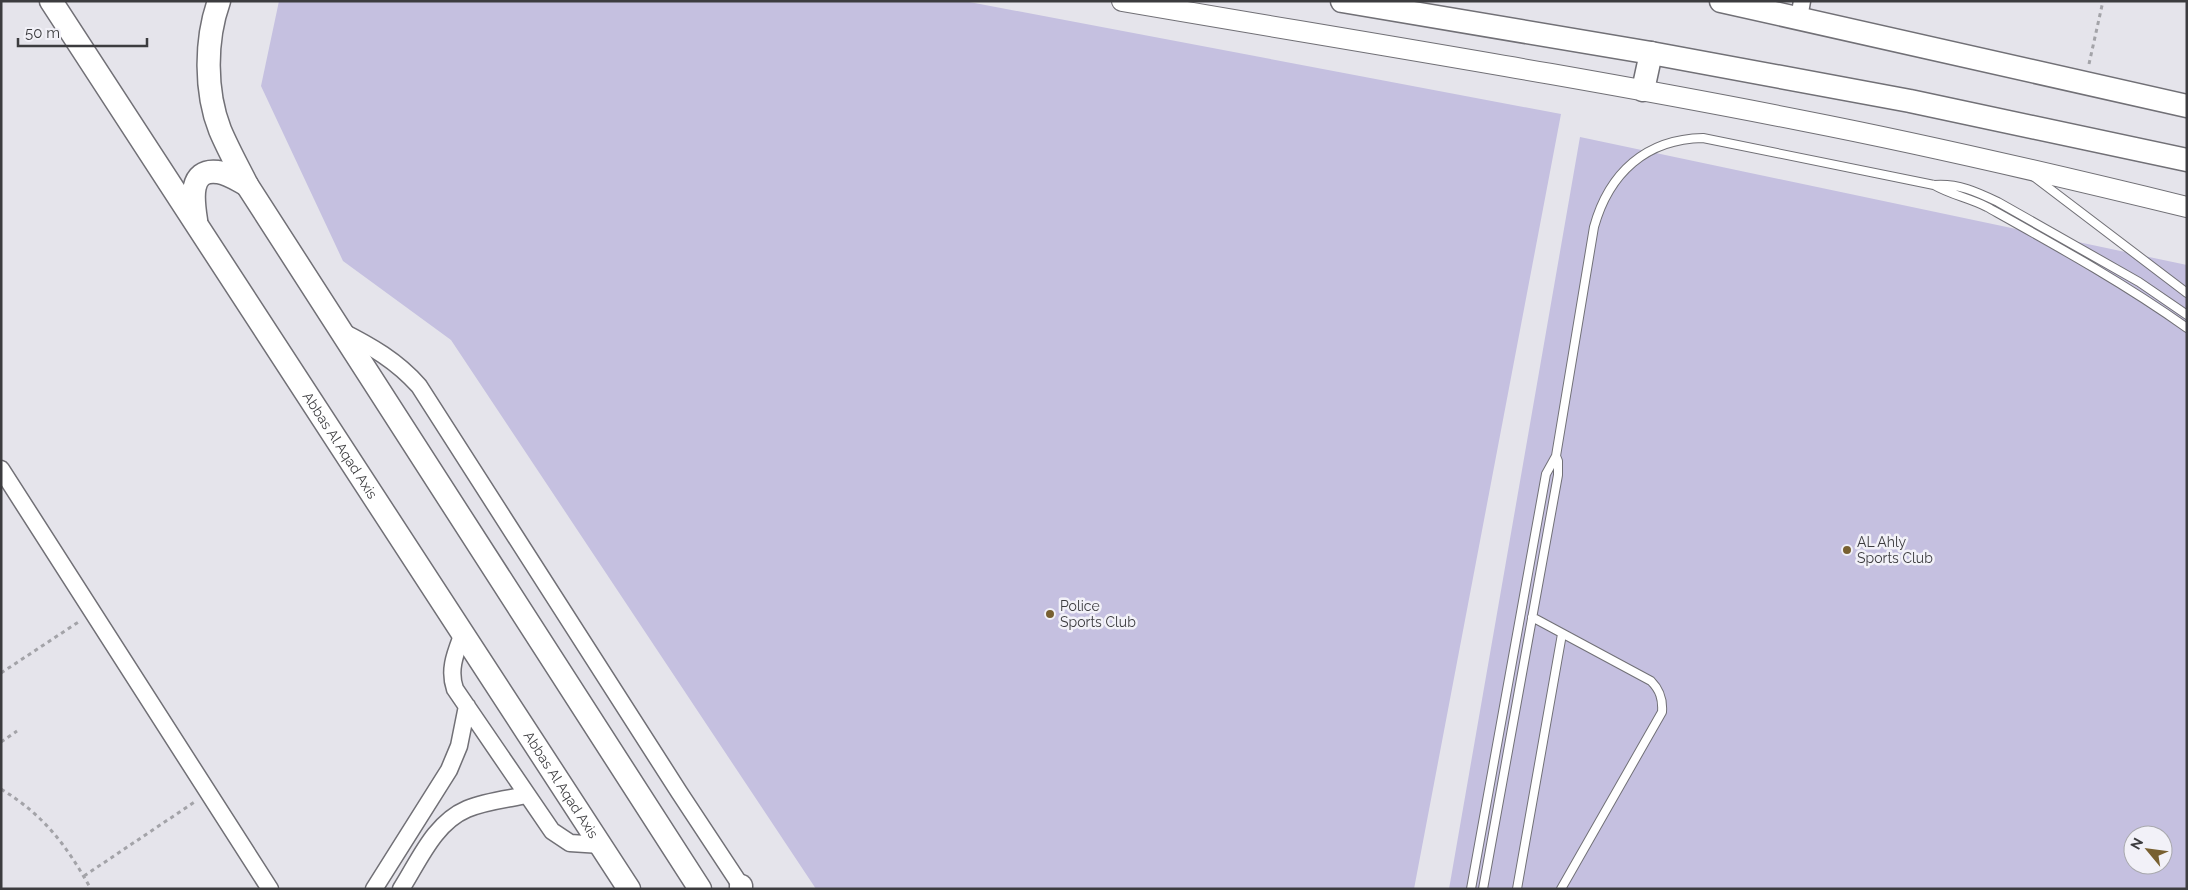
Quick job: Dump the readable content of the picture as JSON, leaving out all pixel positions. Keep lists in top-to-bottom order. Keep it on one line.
{"streets":{"main road":["Abbas Al Aqad Axis"]},"places":["AL Ahly Sports Club","Police Sports Club"],"scale_bar":"50 m","north":"top left"}
